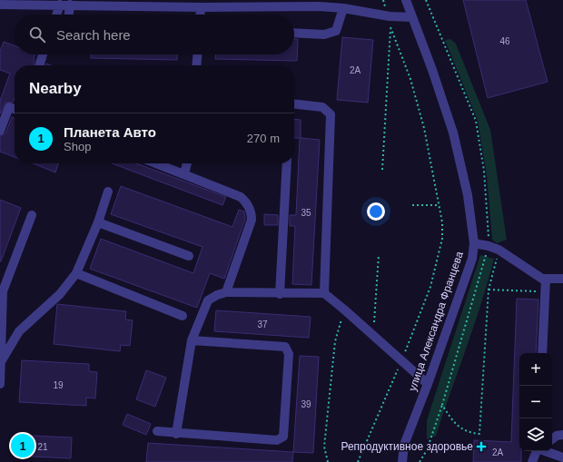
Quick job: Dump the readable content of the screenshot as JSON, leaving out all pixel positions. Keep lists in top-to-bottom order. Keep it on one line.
{"streets":{"street":["улица Александра Францева"]},"places":{"health":["Репродуктивное здоровье"]},"house_numbers":["46","2А","35","37","19","39","21","2А"],"page":{"search":"Search here","heading":"Nearby","list":[{"mark":"1","name":"Планета Авто","note":"Shop","value":"270 m"}],"map_buttons":["+","−"],"pins":"1"}}
